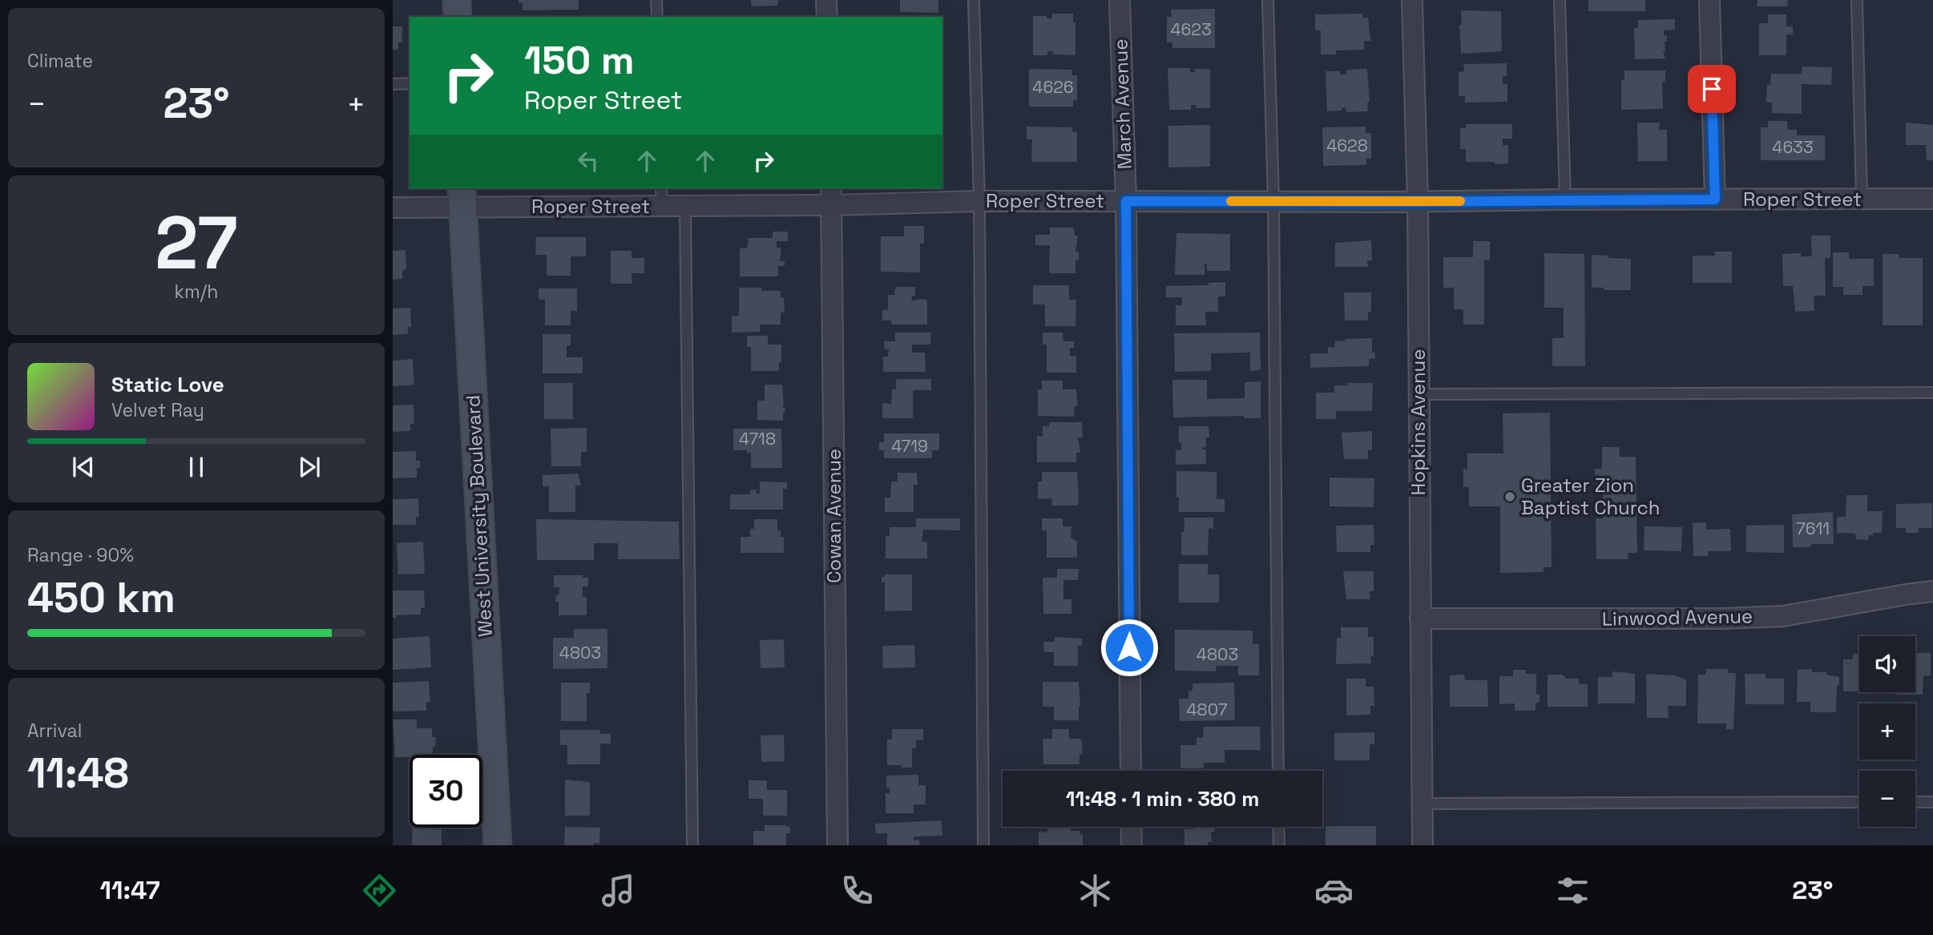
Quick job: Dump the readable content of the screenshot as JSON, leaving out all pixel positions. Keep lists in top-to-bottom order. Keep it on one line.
{"streets":{"street":["March Avenue","Roper Street","Hopkins Avenue","West University Boulevard","Cowan Avenue","Linwood Avenue"]},"crossings":[["March Avenue","Roper Street"],["Roper Street","Hopkins Avenue"],["Roper Street","West University Boulevard"],["Roper Street","Cowan Avenue"],["Hopkins Avenue","Linwood Avenue"]],"places":["Greater Zion Baptist Church"],"house_numbers":["4623","4626","4628","4633","4718","4719","7611","4803","4803","4807"],"page":{"tile":["Climate",["27","km/h"],["Range · 90%","450 km"],["Arrival","11:48"]],"turn":["150 m","Roper Street"],"heat":["−","23°","+"],"song":["Static Love","Velvet Ray"],"map_buttons":["+","−"],"limit":"30","trip":"11:48 · 1 min · 380 m","tabs":["11:47","23°"]}}
